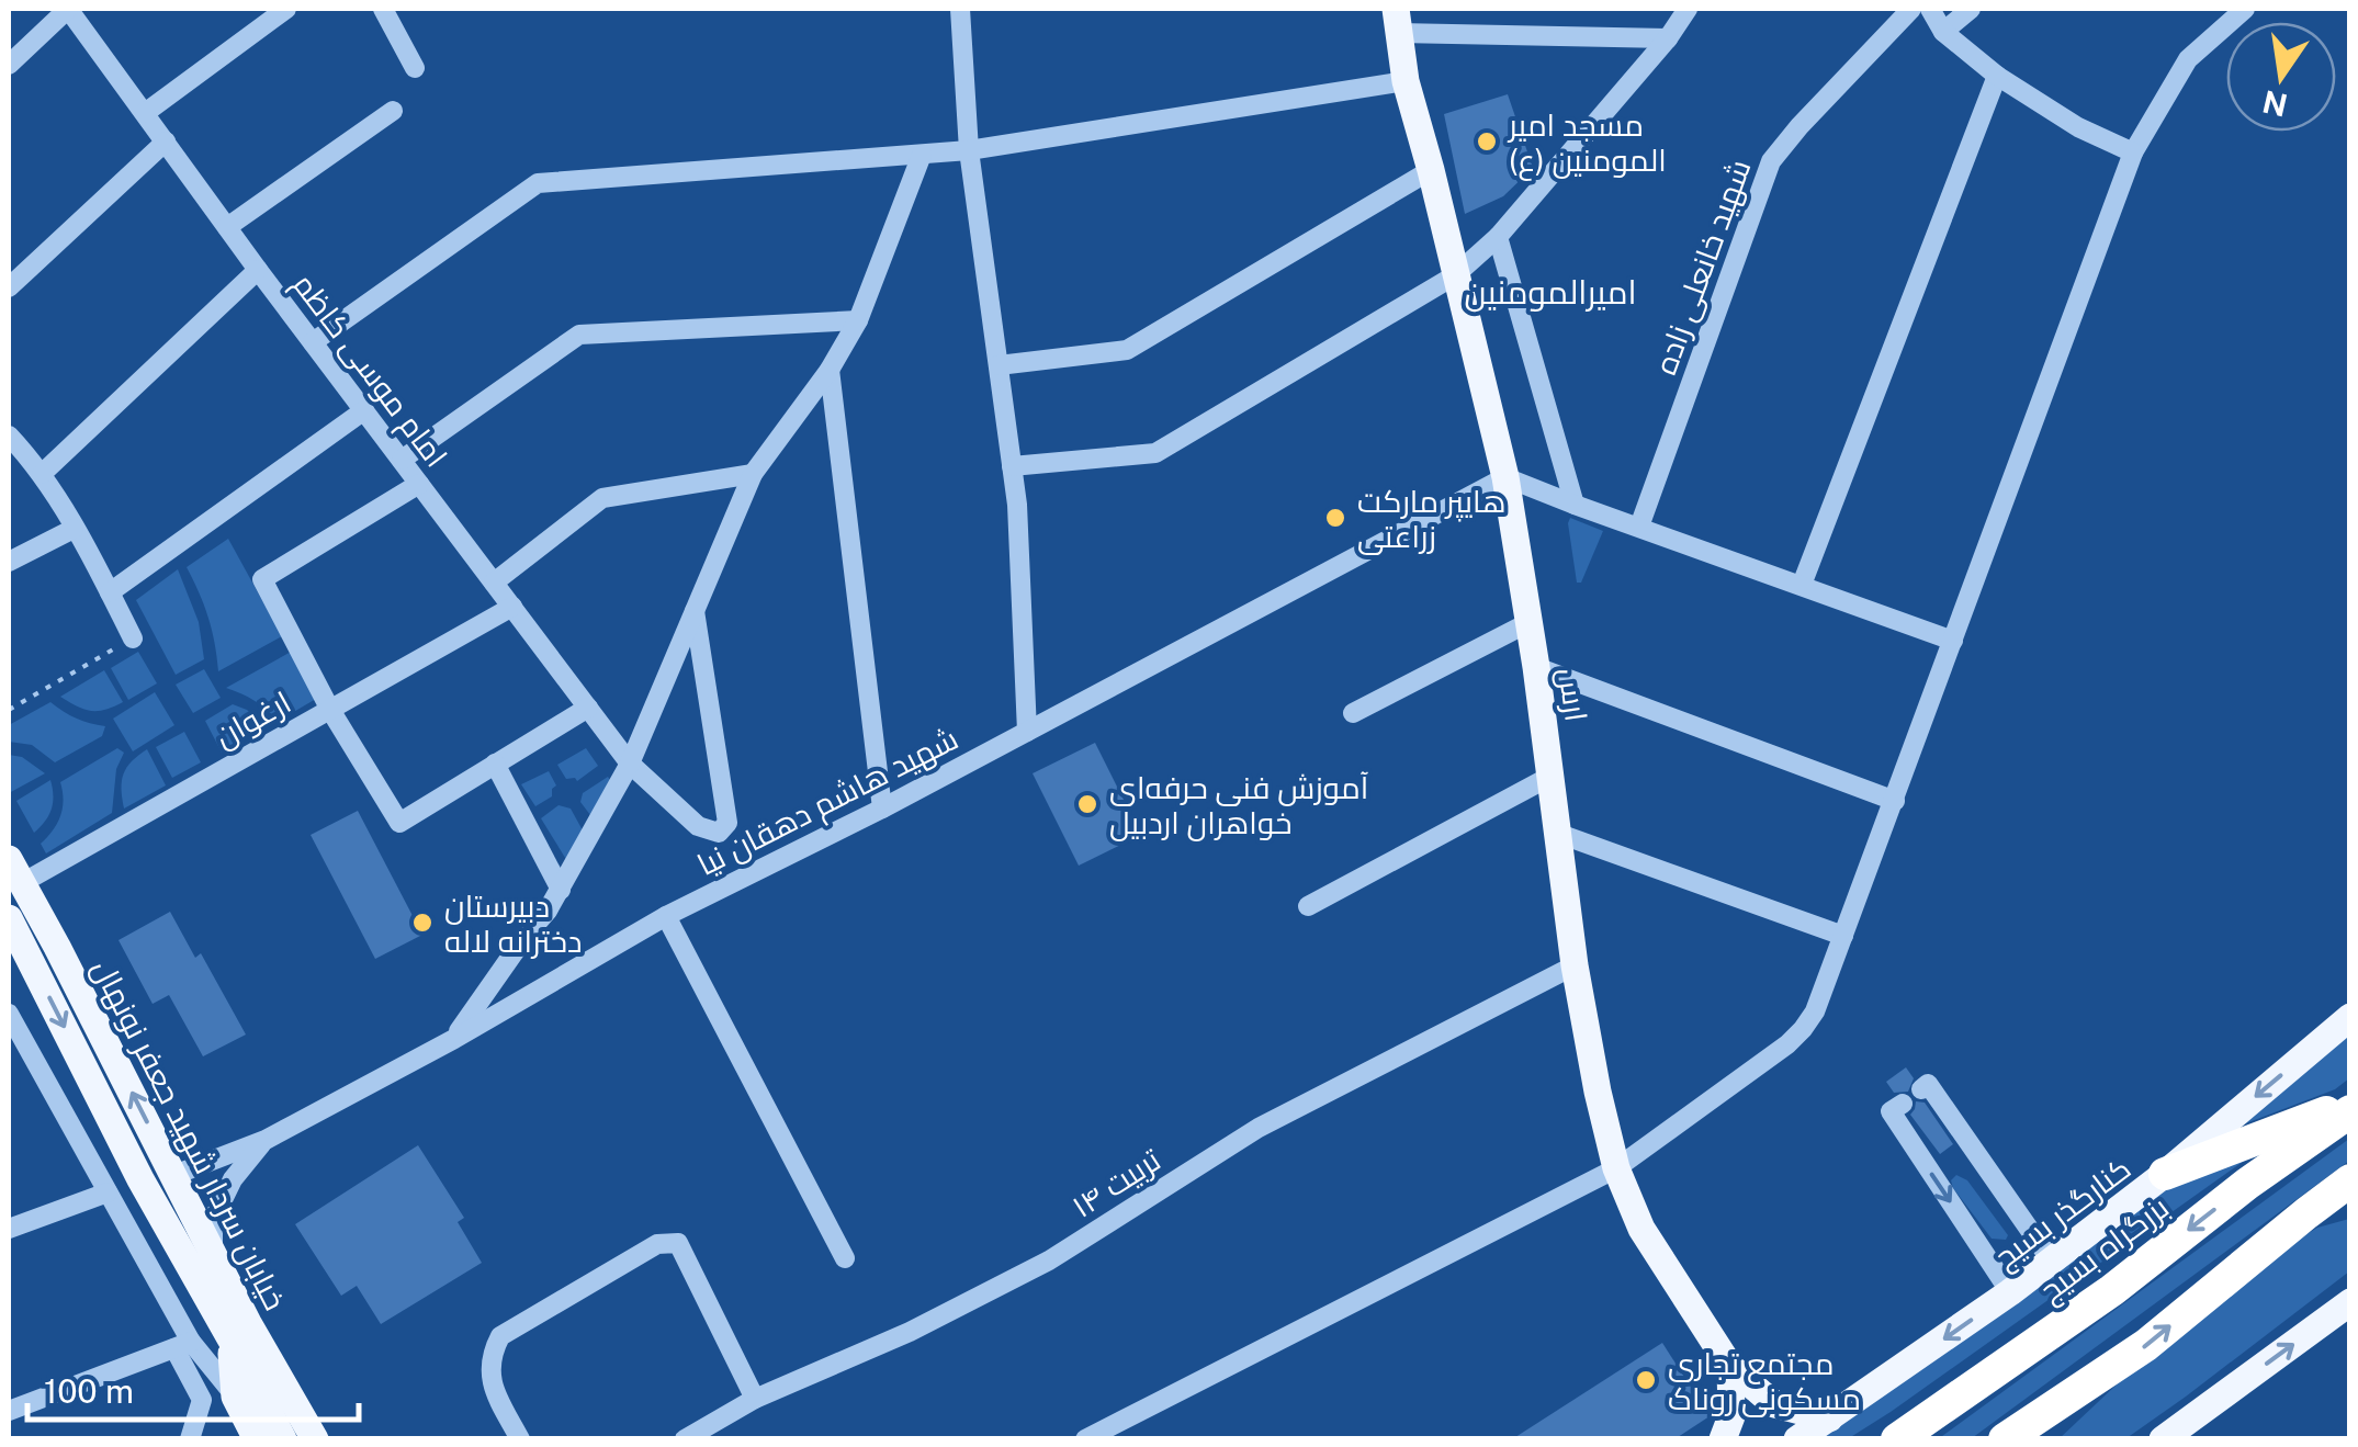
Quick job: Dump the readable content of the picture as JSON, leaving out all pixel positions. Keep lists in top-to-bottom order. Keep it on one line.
{"streets":{"highway":["بزرگراه بسیج"],"main road":["ارس","خیابان سردار شهید جعفر نونهال","کنارگذر بسیج"],"street":["شهید خانعلی زاده","امام موسی کاظم","ارغوان","شهید هاشم دهقان نیا","تربیت ۱۴"]},"crossings":[["امام موسی کاظم","ارغوان"],["ارس","شهید هاشم دهقان نیا"],["ارس","تربیت ۱۴"],["ارس","کنارگذر بسیج"],["ارغوان","خیابان سردار شهید جعفر نونهال"],["شهید هاشم دهقان نیا","خیابان سردار شهید جعفر نونهال"]],"one_way":["کنارگذر بسیج"],"districts":["امیرالمومنین"],"places":["مسجد امیر المومنین (ع)","هایپر مارکت زراعتی","آموزش فنی حرفه‌ای خواهران اردبیل","دبیرستان دخترانه لاله","مجتمع تجاری مسکونی روناک"],"scale_bar":"100 m","north":"bottom"}
